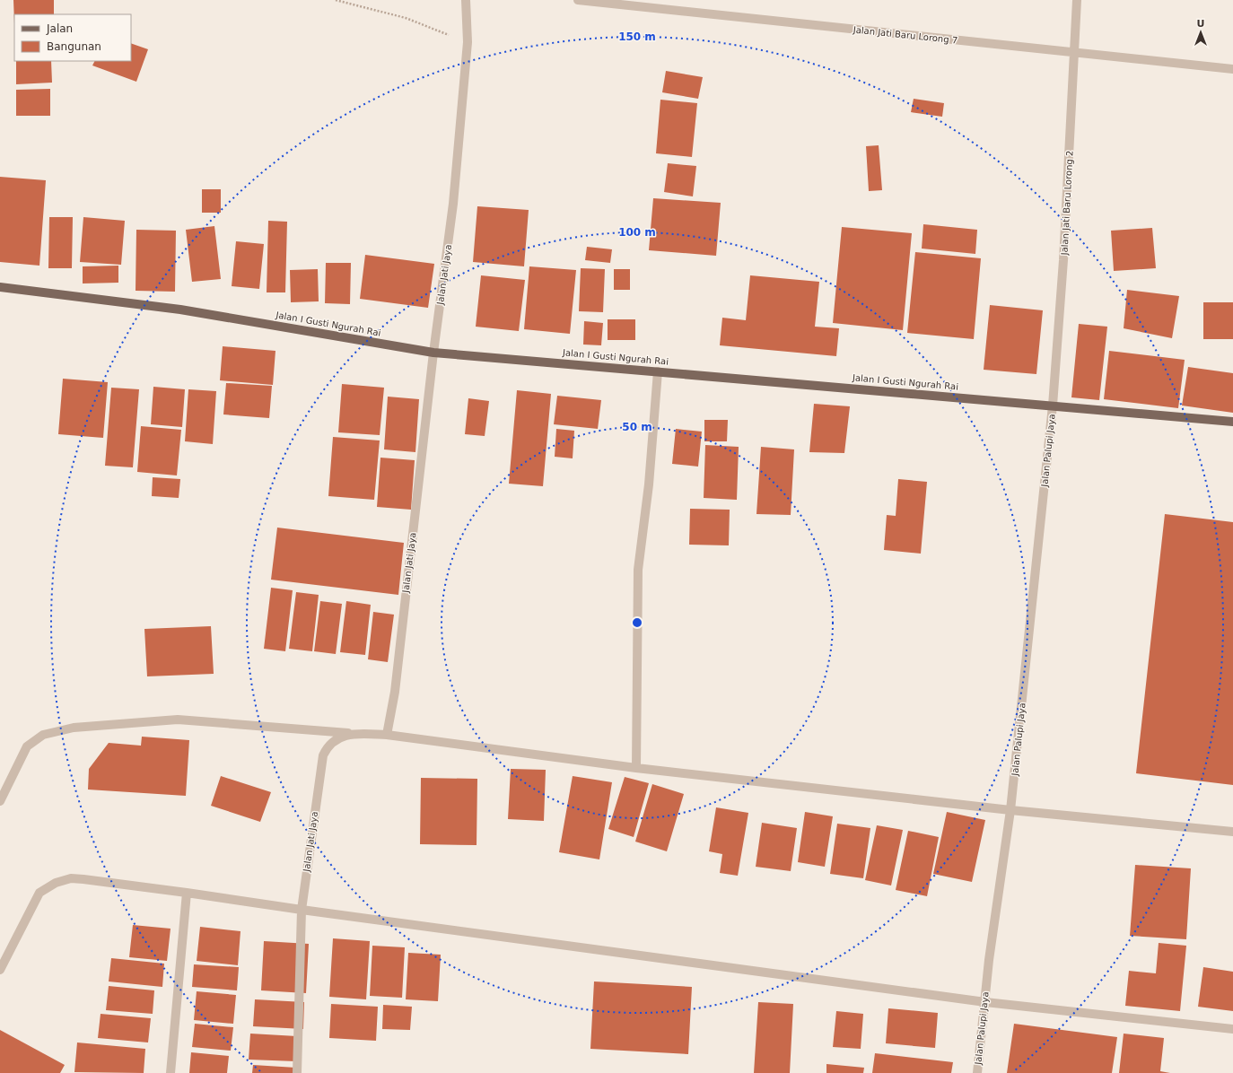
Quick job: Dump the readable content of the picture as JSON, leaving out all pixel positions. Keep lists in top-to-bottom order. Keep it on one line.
{"streets":{"main road":["Jalan I Gusti Ngurah Rai"],"street":["Jalan Jati Baru Lorong 7","Jalan Jati Baru Lorong 2","Jalan Jati Jaya","Jalan Palupi Jaya"]},"crossings":[["Jalan Jati Baru Lorong 7","Jalan Jati Baru Lorong 2"],["Jalan Jati Baru Lorong 2","Jalan I Gusti Ngurah Rai"],["Jalan Jati Baru Lorong 2","Jalan Palupi Jaya"],["Jalan Jati Jaya","Jalan I Gusti Ngurah Rai"],["Jalan I Gusti Ngurah Rai","Jalan Palupi Jaya"]],"legend":["Jalan","Bangunan"],"north":"top","rings":["150 m","100 m","50 m"]}
